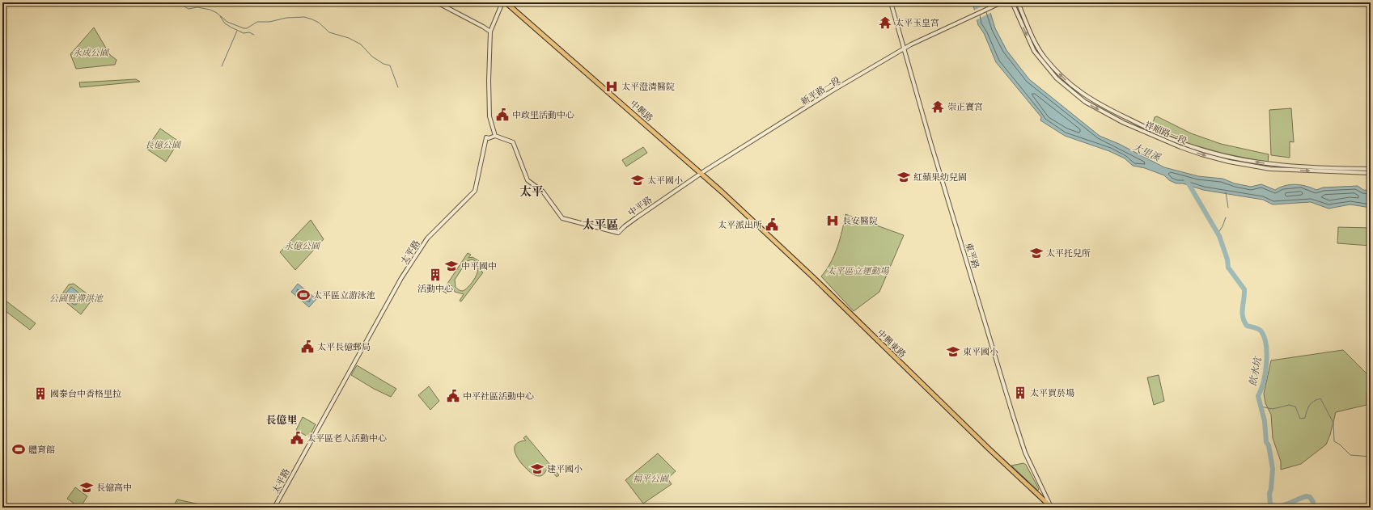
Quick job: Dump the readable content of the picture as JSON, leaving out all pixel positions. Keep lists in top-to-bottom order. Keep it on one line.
{"streets":{"main road":["中興路","中興東路"],"street":["新平路一段","祥順路一段","中平路","太平路","東平路"]},"crossings":[["新平路一段","中興路"],["新平路一段","中平路"],["新平路一段","東平路"],["中興路","中興東路"],["中平路","太平路"],["東平路","中興東路"]],"districts":["太平","太平區","長億里"],"water":["大里溪","飲水坑"],"parks":["永成公園","長億公園","永億公園","太平區立運動場","公園暨滯洪池","福平公園"],"places":{"temple":["太平玉皇宮","崇正寶宮"],"hospital":["太平澄清醫院","長安醫院"],"public building":["中政里活動中心","太平派出所","太平長億郵局","中平社區活動中心","太平區老人活動中心"],"school or university":["紅蘋果幼兒園","太平國小","太平托兒所","中平國中","東平國小","建平國小","長億高中"],"building":["活動中心","太平買菸場","國泰台中香格里拉"],"sports":["太平區立游泳池","體育館"]}}
